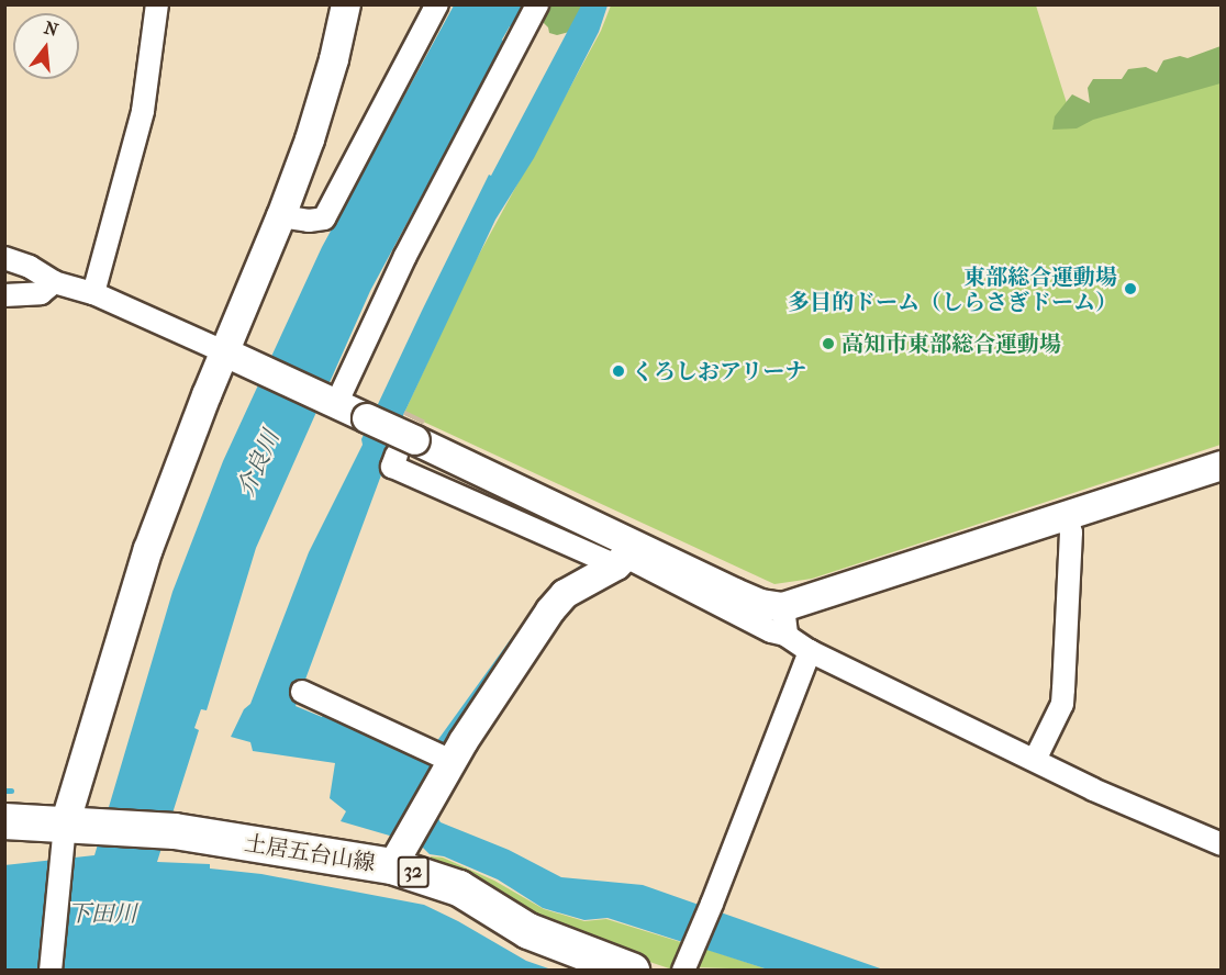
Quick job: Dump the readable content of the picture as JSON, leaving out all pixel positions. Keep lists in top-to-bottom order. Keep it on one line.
{"streets":{"main road":["土居五台山線","32"]},"water":["介良川","下田川"],"places":["東部総合運動場 多目的ドーム（しらさぎドーム）","高知市東部総合運動場","くろしおアリーナ"],"north":"top"}
